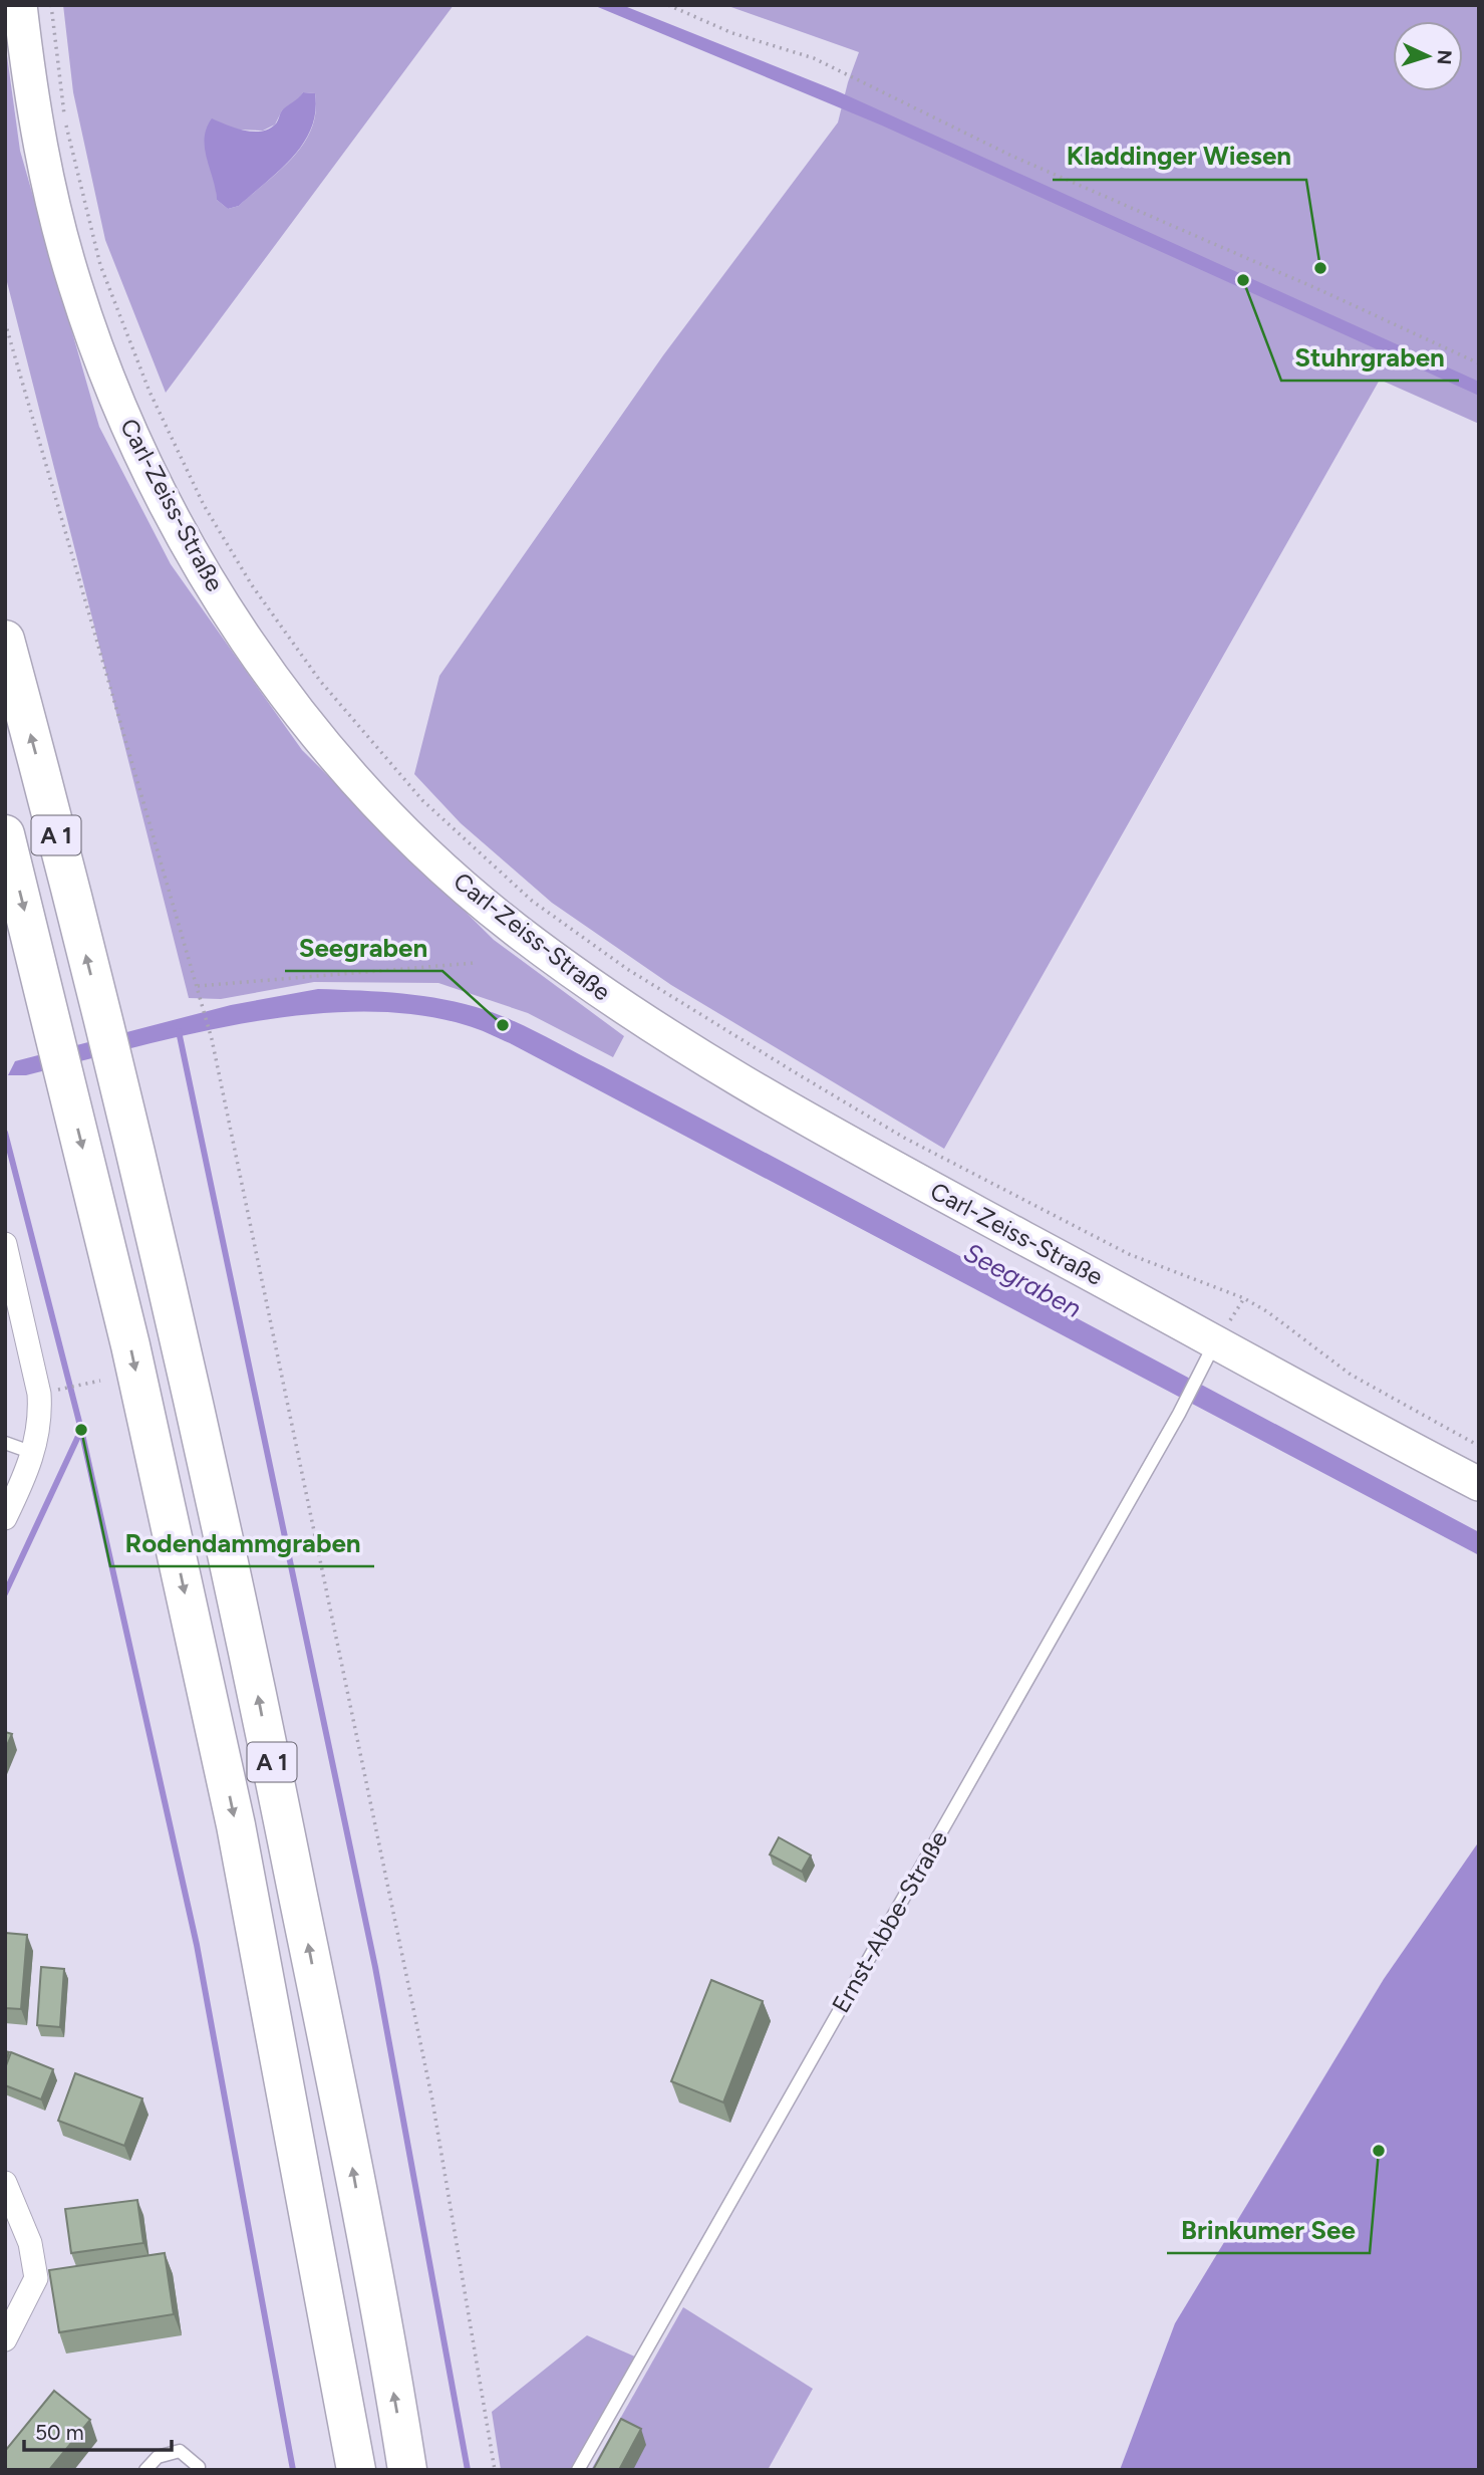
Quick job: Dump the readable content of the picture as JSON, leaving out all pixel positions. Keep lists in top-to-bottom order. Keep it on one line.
{"streets":{"highway":["A 1"],"main road":["Carl-Zeiss-Straße"],"lane":["Ernst-Abbe-Straße"]},"crossings":[["Carl-Zeiss-Straße","Ernst-Abbe-Straße"]],"water":["Seegraben"],"places":["Kladdinger Wiesen","Stuhrgraben","Seegraben","Rodendammgraben","Brinkumer See"],"scale_bar":"50 m","north":"right"}
